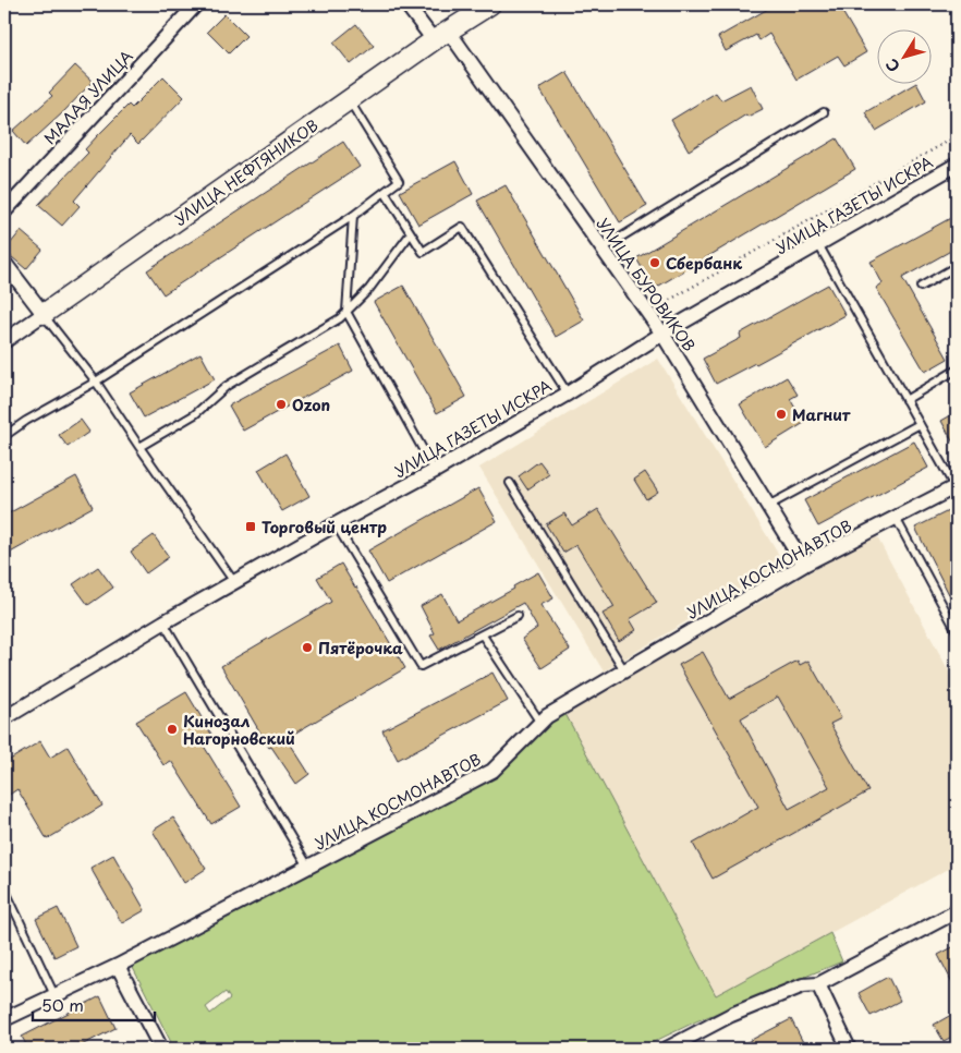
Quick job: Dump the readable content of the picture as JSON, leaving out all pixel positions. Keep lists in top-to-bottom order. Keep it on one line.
{"streets":{"street":["МАЛАЯ УЛИЦА","УЛИЦА НЕФТЯНИКОВ","УЛИЦА ГАЗЕТЫ ИСКРА","УЛИЦА БУРОВИКОВ","УЛИЦА КОСМОНАВТОВ"]},"crossings":[["УЛИЦА НЕФТЯНИКОВ","УЛИЦА БУРОВИКОВ"],["УЛИЦА ГАЗЕТЫ ИСКРА","УЛИЦА БУРОВИКОВ"],["УЛИЦА БУРОВИКОВ","УЛИЦА КОСМОНАВТОВ"]],"places":{"other":["Сбербанк","Ozon","Магнит","Пятёрочка","Кинозал Нагорновский"],"transit":["Торговый центр"]},"scale_bar":"50 m","north":"bottom left"}
